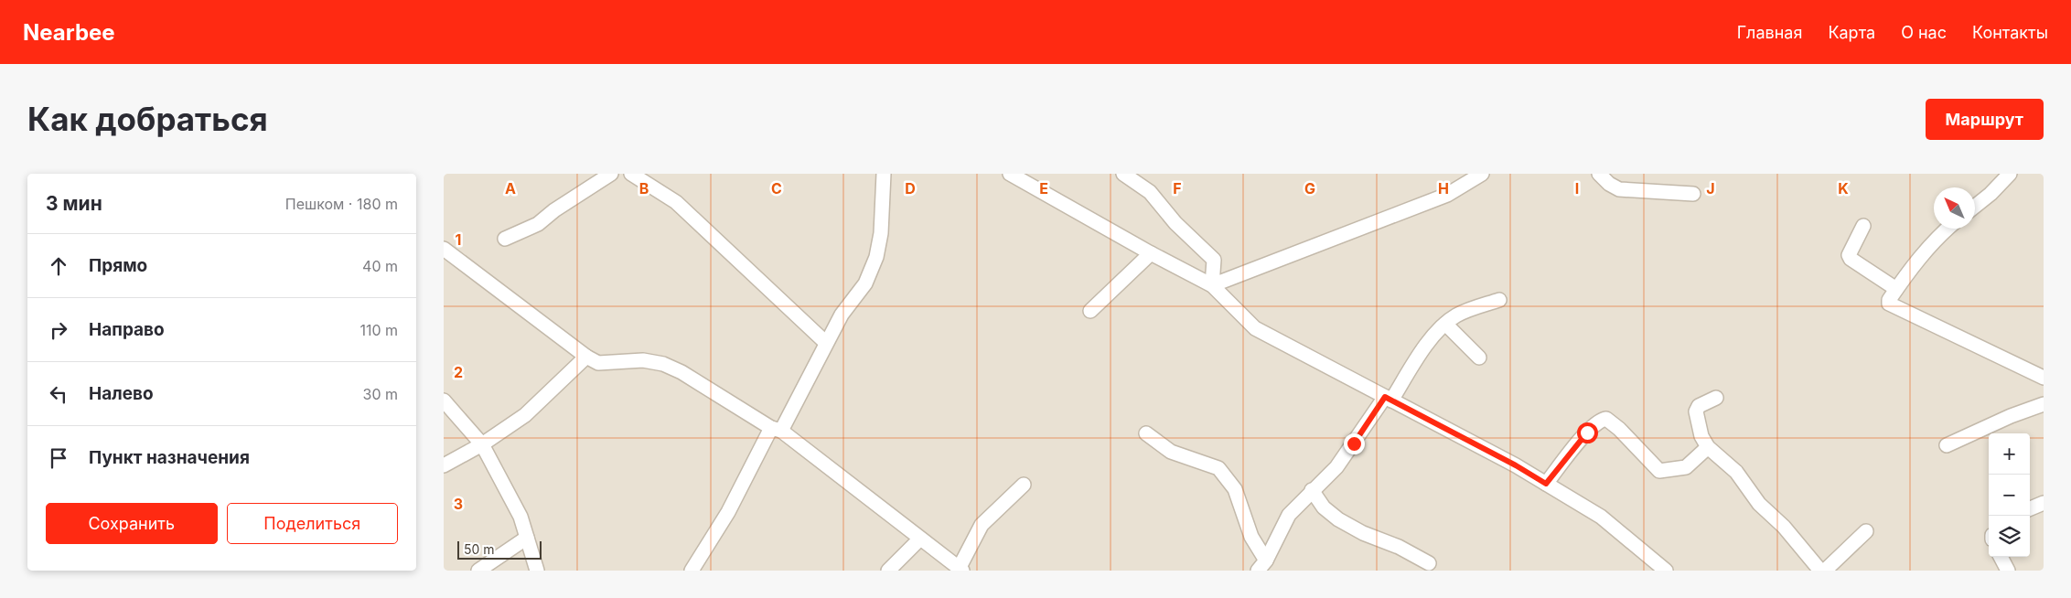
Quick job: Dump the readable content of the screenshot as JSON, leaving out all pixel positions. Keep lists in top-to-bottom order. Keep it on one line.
{"scale_bar":"50 m","north":"top left","page":{"header":"Nearbee","nav":["Главная","Карта","О нас","Контакты"],"buttons":["Маршрут",["Сохранить","Поделиться"]],"title":"Как добраться","heading":["3 мин","Пешком · 180 m"],"list":[["Прямо","40 m"],["Направо","110 m"],["Налево","30 m"],"Пункт назначения"],"map_buttons":["+","−"],"scale":"50 m"},"grid":{"columns":["A","B","C","D","E","F","G","H","I","J","K"],"rows":["1","2","3"]}}
